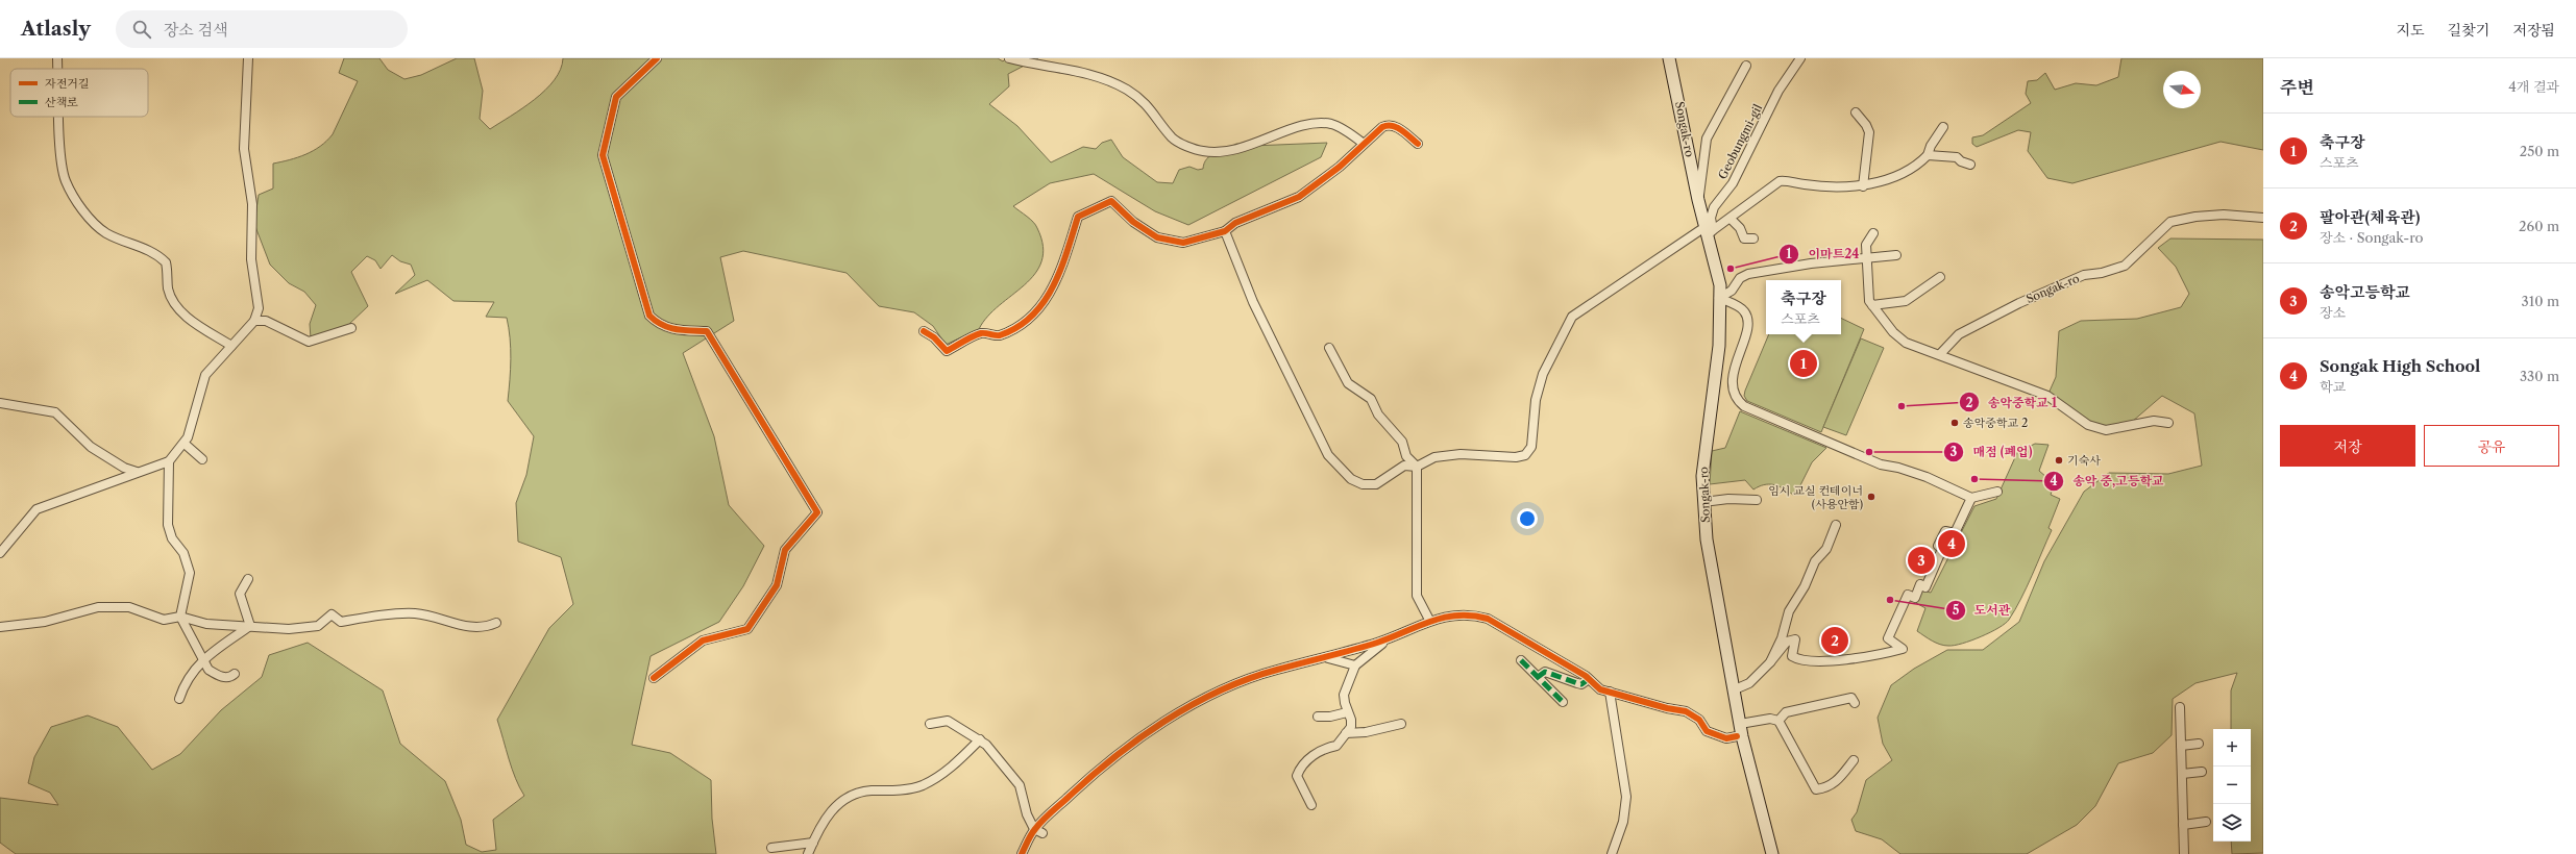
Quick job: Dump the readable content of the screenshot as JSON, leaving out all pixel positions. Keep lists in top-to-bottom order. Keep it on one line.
{"streets":{"main road":["Songak-ro"],"street":["Geobungmi-gil"]},"crossings":[["Songak-ro","Geobungmi-gil"]],"places":["이마트24","송악중학교 1","송악중학교 2","매점 (폐업)","기숙사","송악 중,고등학교","임시 교실 컨테이너 (사용안함)","도서관"],"legend":["자전거길","산책로"],"north":"right","page":{"header":"Atlasly","search":"장소 검색","nav":["지도","길찾기","저장됨"],"heading":["주변","4개 결과"],"list":[{"mark":"1","name":"축구장","note":"스포츠","value":"250 m"},{"mark":"2","name":"팔아관(체육관)","note":"장소 · Songak-ro","value":"260 m"},{"mark":"3","name":"송악고등학교","note":"장소","value":"310 m"},{"mark":"4","name":"Songak High School","note":"학교","value":"330 m"}],"popup":["축구장","스포츠"],"pins":["1","4","3","2"],"buttons":["저장","공유"],"map_buttons":["+","−"]}}
